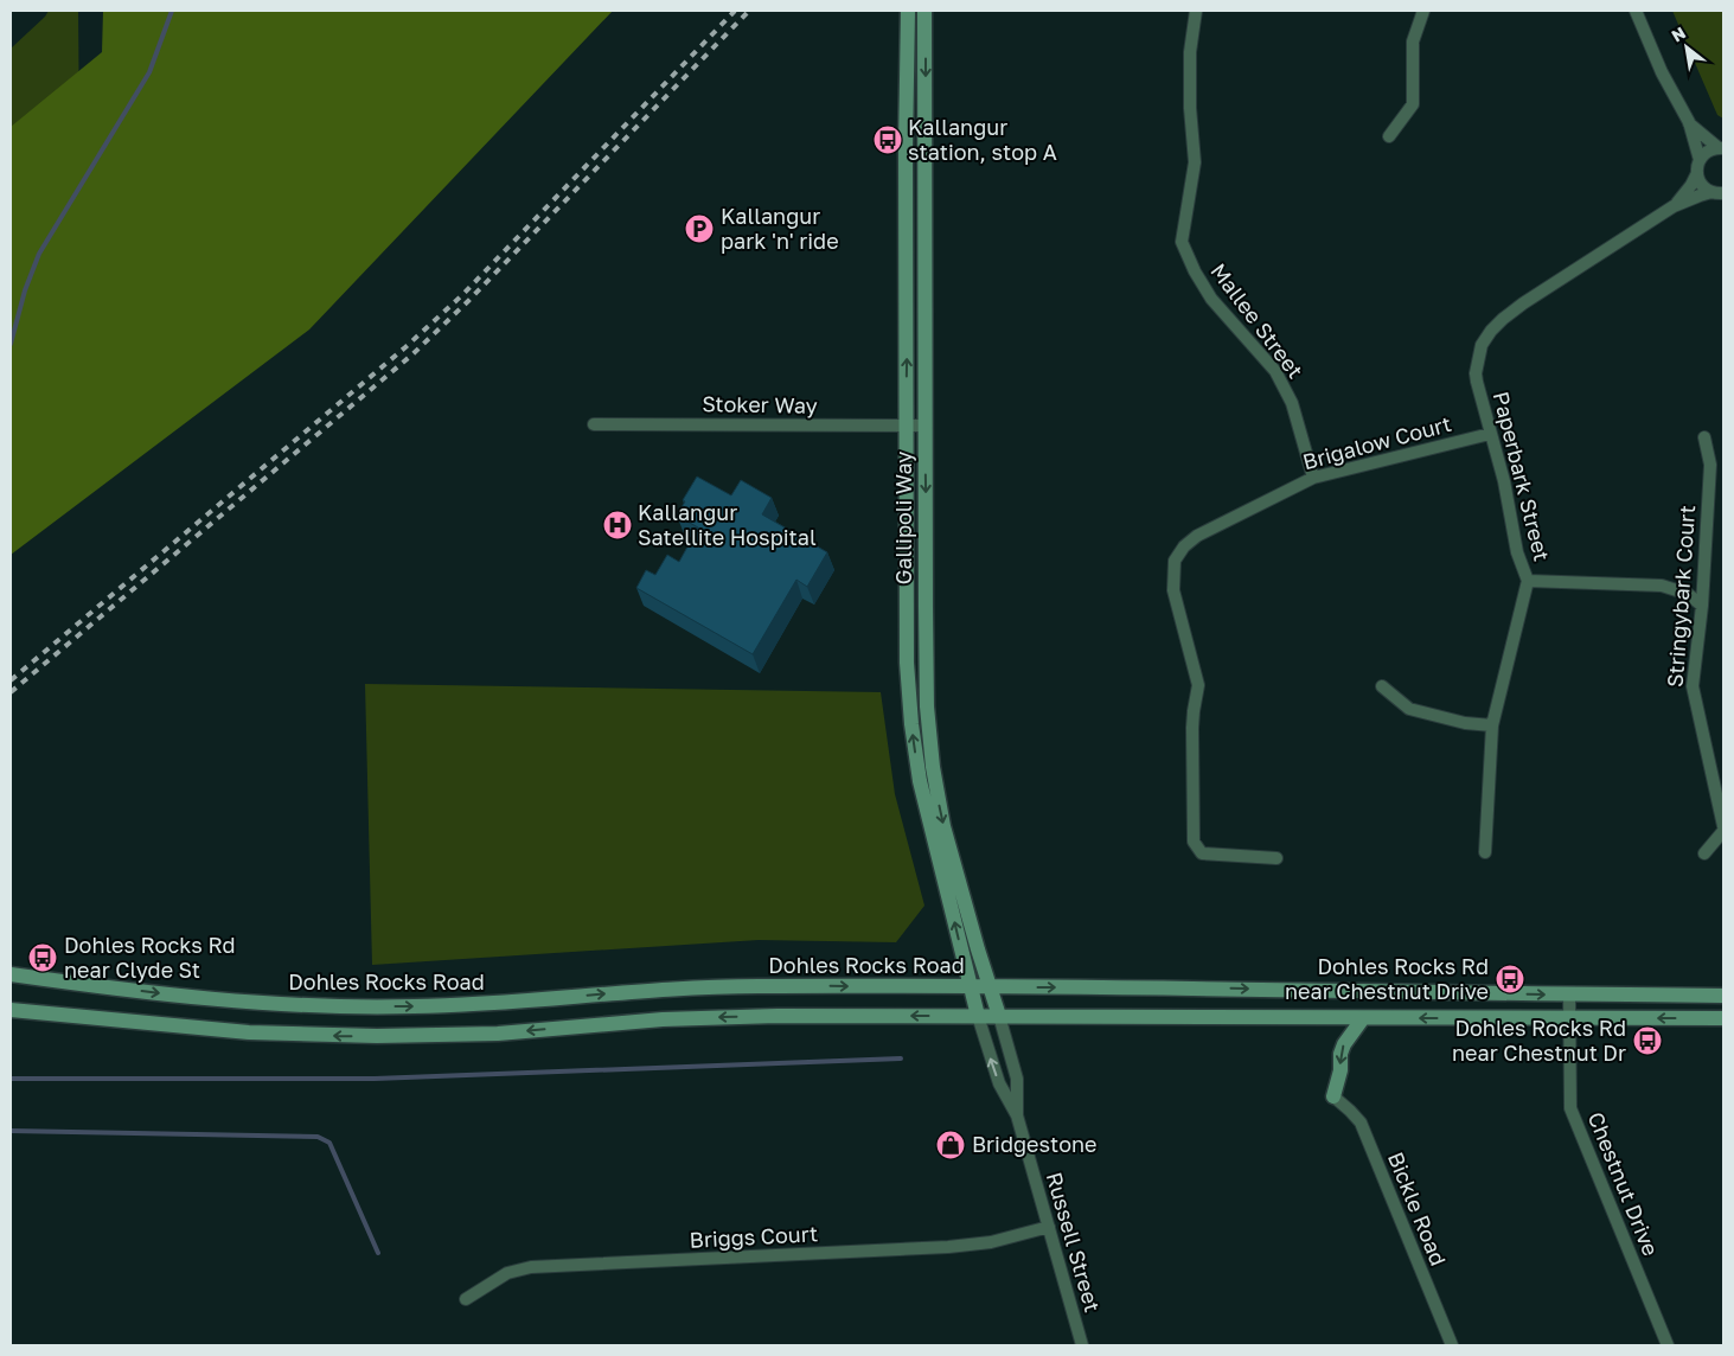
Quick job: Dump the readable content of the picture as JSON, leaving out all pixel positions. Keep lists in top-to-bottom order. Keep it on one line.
{"streets":{"main road":["Gallipoli Way","Dohles Rocks Road"],"street":["Mallee Street","Stoker Way","Brigalow Court","Paperbark Street","Stringybark Court","Chestnut Drive","Bickle Road","Briggs Court","Russell Street"]},"crossings":[["Mallee Street","Brigalow Court"],["Stoker Way","Gallipoli Way"],["Brigalow Court","Paperbark Street"],["Gallipoli Way","Dohles Rocks Road"],["Gallipoli Way","Russell Street"],["Dohles Rocks Road","Chestnut Drive"],["Briggs Court","Russell Street"]],"places":{"bus stop":["Kallangur station, stop A","Dohles Rocks Rd near Clyde St","Dohles Rocks Rd near Chestnut Drive","Dohles Rocks Rd near Chestnut Dr"],"parking":["Kallangur park 'n' ride"],"hospital":["Kallangur Satellite Hospital"],"shop":["Bridgestone"]},"north":"top left"}
